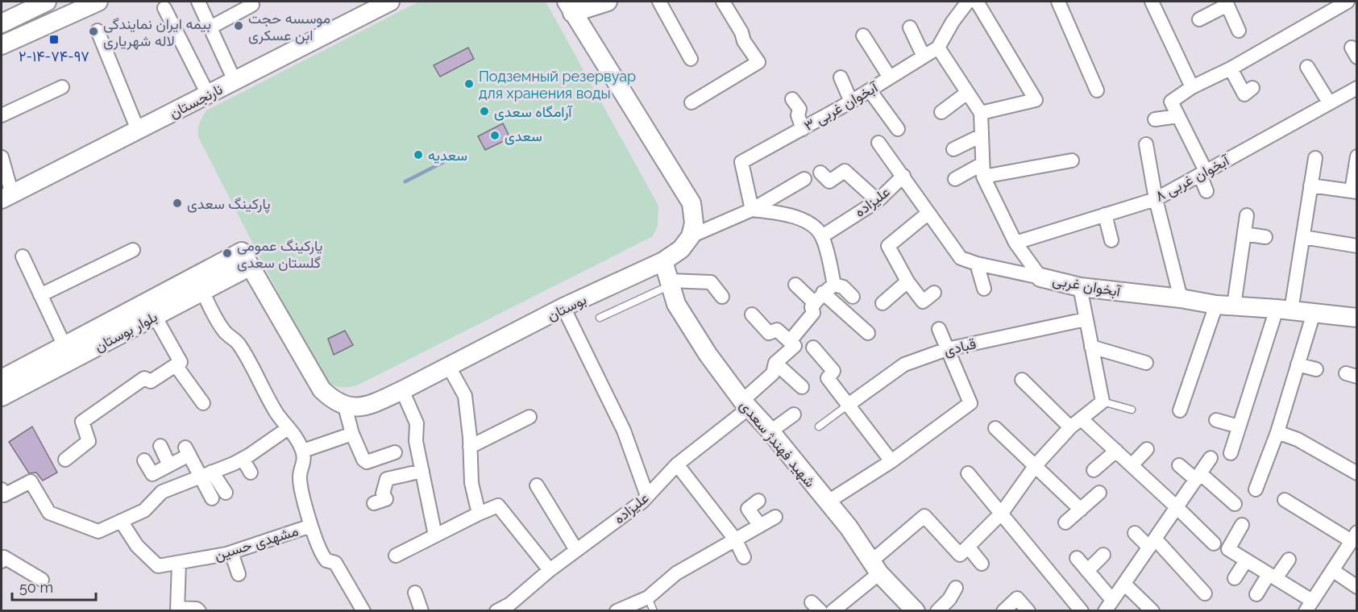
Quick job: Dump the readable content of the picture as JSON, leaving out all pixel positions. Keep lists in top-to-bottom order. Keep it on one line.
{"streets":{"street":["نارنجستان","آبخوان غربی ۳","آبخوان غربی ۸","علیزاده","آبخوان غربی","بوستان","بلوار بوستان","قبادی","شهید فهندژ سعدی","مشهدی حسین"]},"crossings":[["آبخوان غربی ۸","آبخوان غربی"],["علیزاده","شهید فهندژ سعدی"],["بوستان","شهید فهندژ سعدی"]],"places":{"other":["موسسه حجت ابن عسکری","بیمه ایران نمایندگی لاله شهریاری","Подземный резервуар для хранения воды","آرامگاه سعدی","سعدی","سعدیه","پارکینگ سعدی","پارکینگ عمومی گلستان سعدی"],"transit":["۲-۱۴-۷۴-۹۷"]},"scale_bar":"50 m"}
